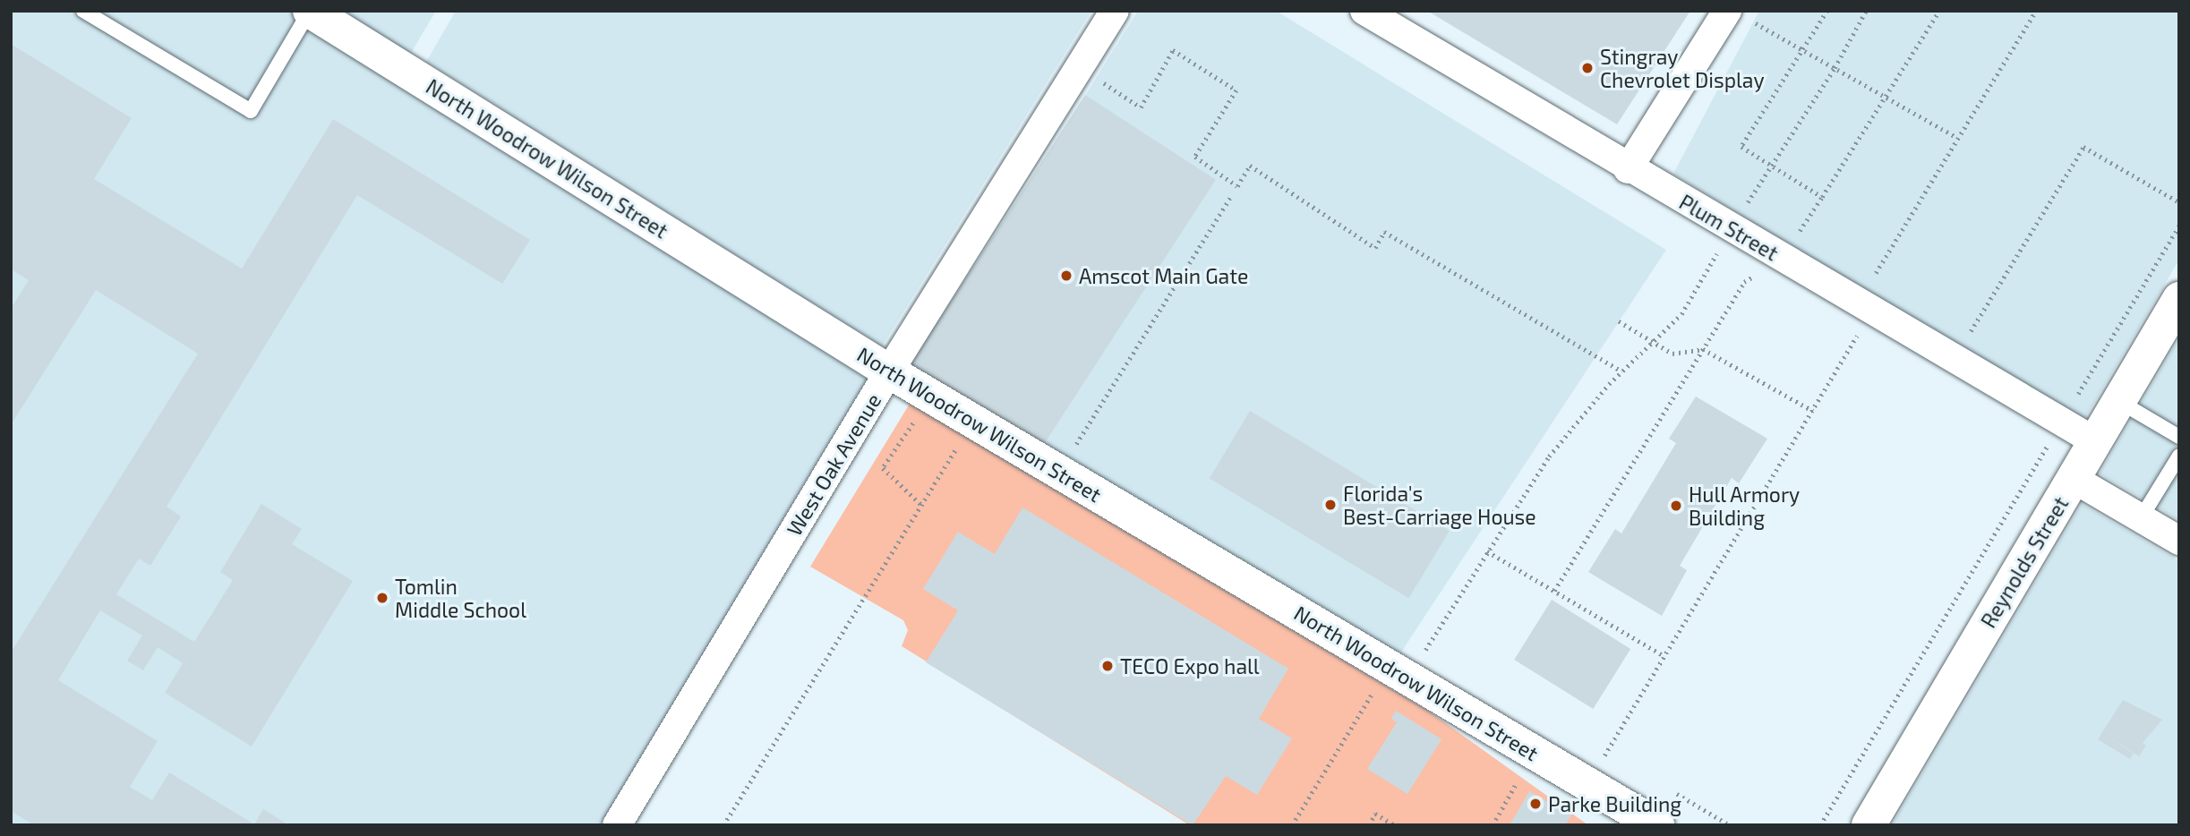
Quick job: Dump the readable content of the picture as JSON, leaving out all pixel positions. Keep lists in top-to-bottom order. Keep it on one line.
{"streets":{"street":["North Woodrow Wilson Street","Plum Street","West Oak Avenue","Reynolds Street"]},"crossings":[["North Woodrow Wilson Street","West Oak Avenue"],["Plum Street","Reynolds Street"]],"places":["Stingray Chevrolet Display","Amscot Main Gate","Florida's Best-Carriage House","Hull Armory Building","Tomlin Middle School","TECO Expo hall","Parke Building"]}
